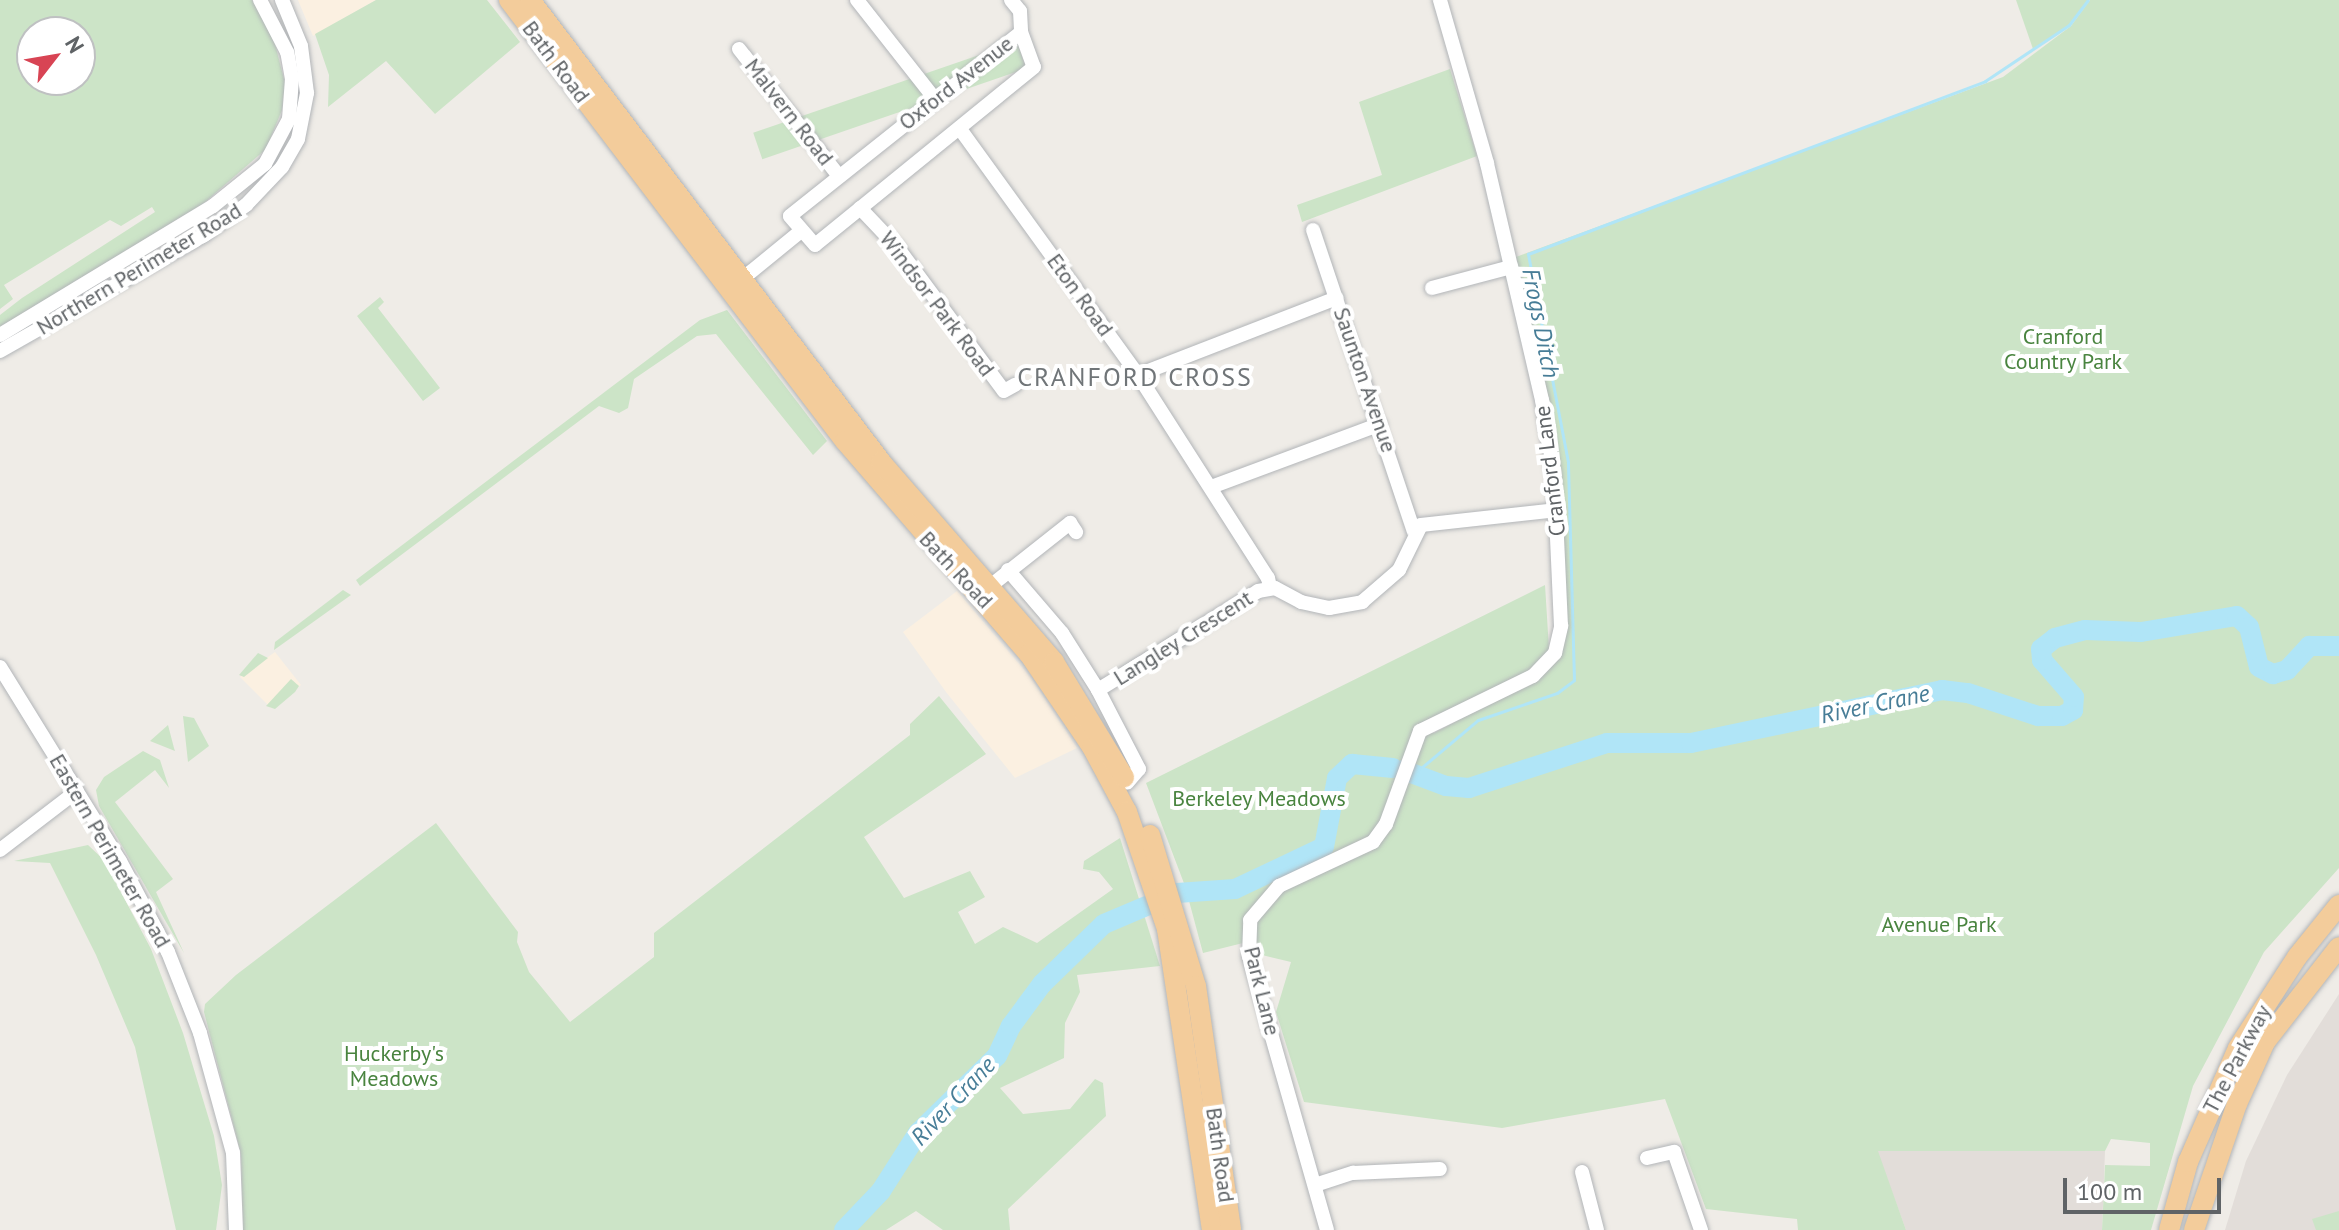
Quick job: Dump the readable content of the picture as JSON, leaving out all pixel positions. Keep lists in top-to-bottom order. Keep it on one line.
{"streets":{"highway":["Bath Road","The Parkway"],"street":["Oxford Avenue","Malvern Road","Northern Perimeter Road","Eton Road","Windsor Park Road","Saunton Avenue","Cranford Lane","Langley Crescent","Eastern Perimeter Road","Park Lane"]},"crossings":[["Oxford Avenue","Malvern Road"],["Oxford Avenue","Eton Road"],["Oxford Avenue","Windsor Park Road"],["Eton Road","Langley Crescent"],["Saunton Avenue","Langley Crescent"],["Cranford Lane","Park Lane"]],"districts":["CRANFORD CROSS"],"water":["Frogs Ditch","River Crane"],"parks":["Cranford Country Park","Berkeley Meadows","Avenue Park","Huckerby's Meadows"],"scale_bar":"100 m","north":"top right"}
